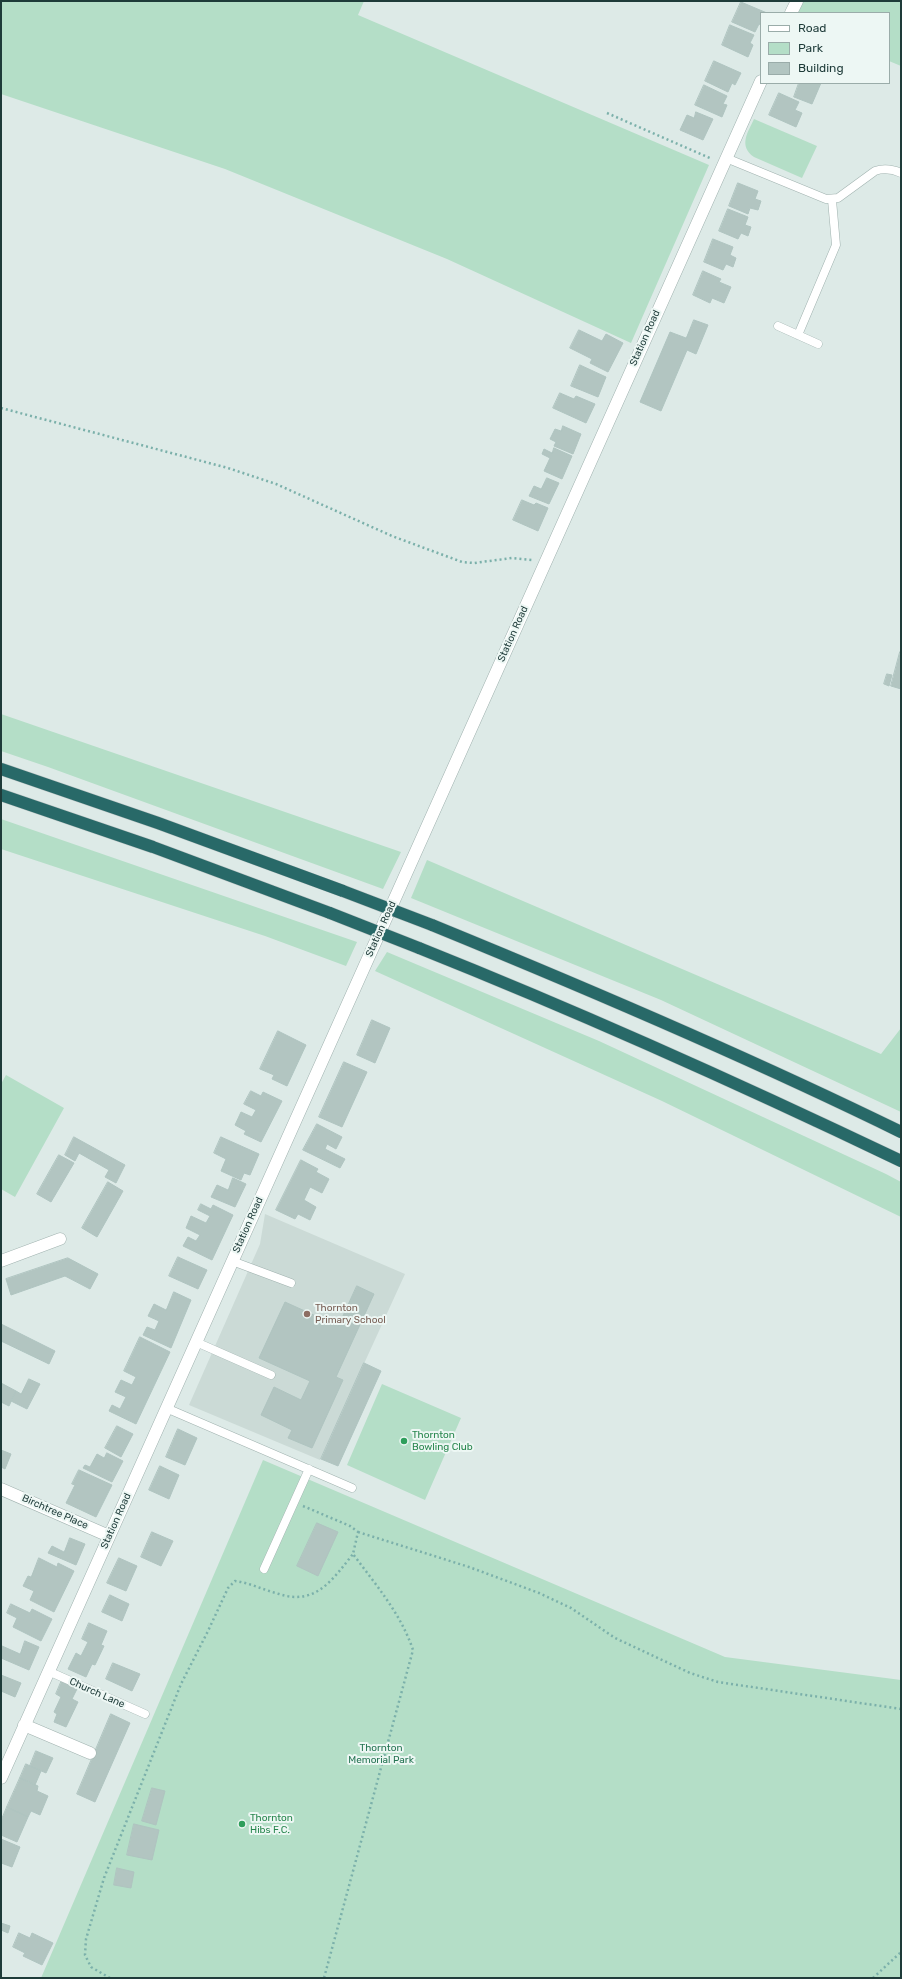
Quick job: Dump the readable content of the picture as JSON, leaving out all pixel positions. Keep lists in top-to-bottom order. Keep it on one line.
{"streets":{"street":["Station Road","Birchtree Place"],"lane":["Church Lane"]},"crossings":[["Station Road","Birchtree Place"],["Station Road","Church Lane"]],"parks":["Thornton Memorial Park"],"places":["Thornton Primary School","Thornton Bowling Club","Thornton Hibs F.C."],"legend":["Road","Park","Building"]}
